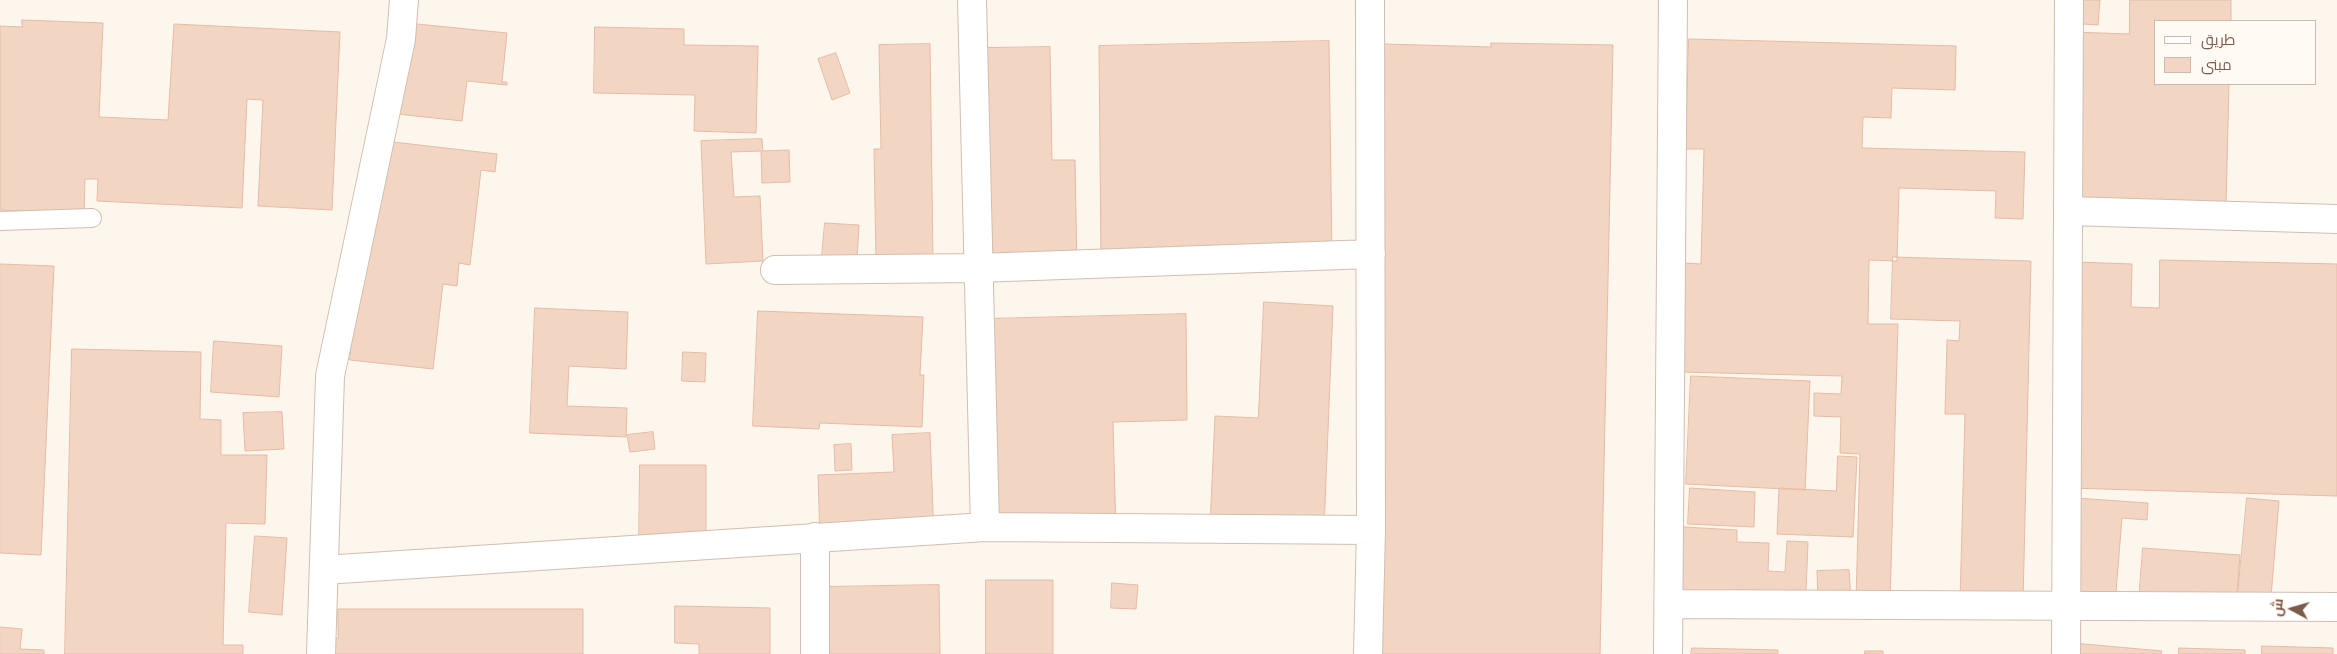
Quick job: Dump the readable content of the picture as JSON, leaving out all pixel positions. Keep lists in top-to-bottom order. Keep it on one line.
{"legend":["طريق","مبنى"],"north":"left"}
